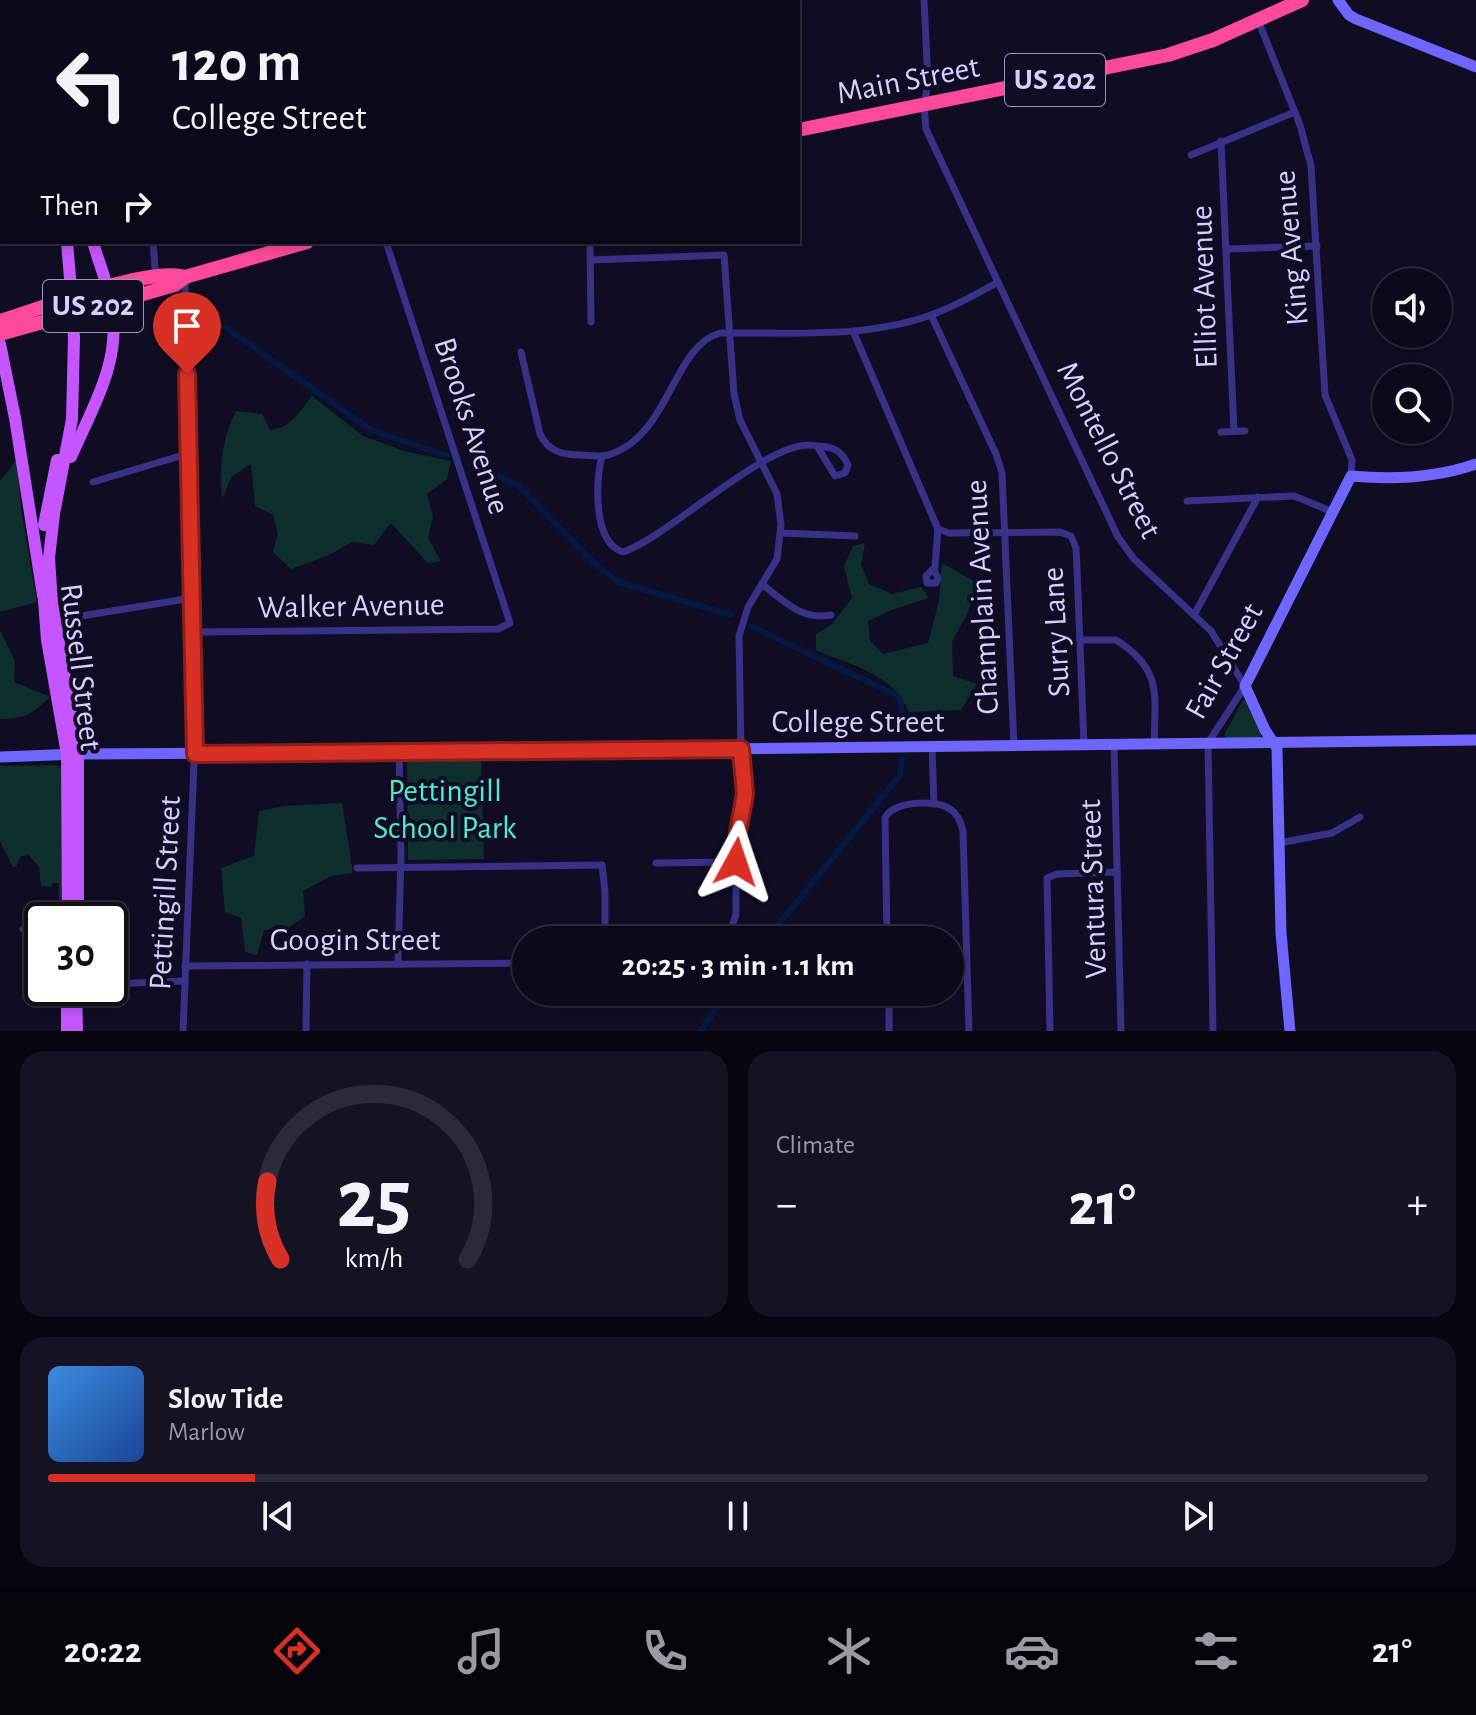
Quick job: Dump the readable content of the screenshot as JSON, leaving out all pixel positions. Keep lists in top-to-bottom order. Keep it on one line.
{"streets":{"highway":["Main Street","US 202"],"main road":["Russell Street"],"street":["King Avenue","Elliot Avenue","Brooks Avenue","Montello Street","Champlain Avenue","Walker Avenue","Surry Lane","Fair Street","College Street","Ventura Street","Pettingill Street","Googin Street"]},"crossings":[["Main Street","King Avenue"],["Main Street","Montello Street"],["US 202","Pettingill Street"],["King Avenue","Fair Street"],["Brooks Avenue","Walker Avenue"],["Montello Street","Fair Street"],["Montello Street","College Street"],["Champlain Avenue","Surry Lane"],["Champlain Avenue","College Street"],["Walker Avenue","Pettingill Street"],["Surry Lane","College Street"],["Fair Street","College Street"],["Russell Street","College Street"],["College Street","Ventura Street"],["College Street","Pettingill Street"],["Pettingill Street","Googin Street"]],"parks":["Pettingill School Park"],"page":{"turn":["120 m","College Street"],"then":"Then","limit":"30","trip":"20:25 · 3 min · 1.1 km","tile":"Climate","heat":["−","21°","+"],"song":["Slow Tide","Marlow"],"tabs":["20:22","21°"],"gauge":["25","km/h"]}}
